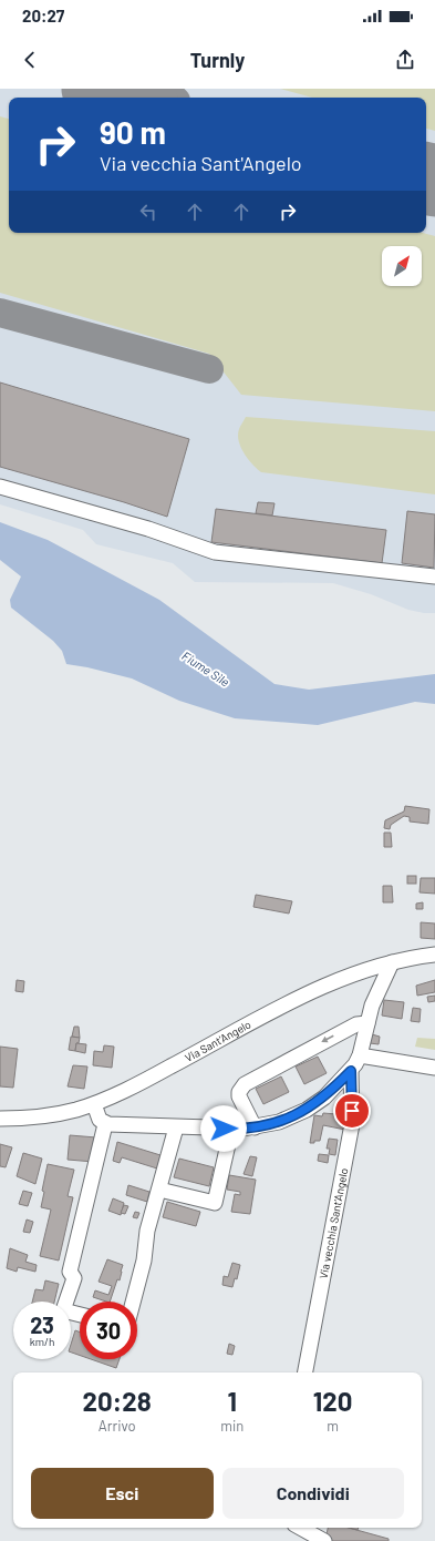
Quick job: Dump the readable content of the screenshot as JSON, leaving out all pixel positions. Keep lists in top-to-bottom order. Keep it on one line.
{"streets":{"street":["Via Sant'Angelo","Via vecchia Sant'Angelo"]},"water":["Fiume Sile"],"north":"top right","page":{"status":"20:27","header":"Turnly","turn":["90 m","Via vecchia Sant'Angelo"],"speed":"23 km/h","limit":"30","eta":["20:28","Arrivo","1","min","120","m"],"buttons":["Esci","Condividi"]}}
